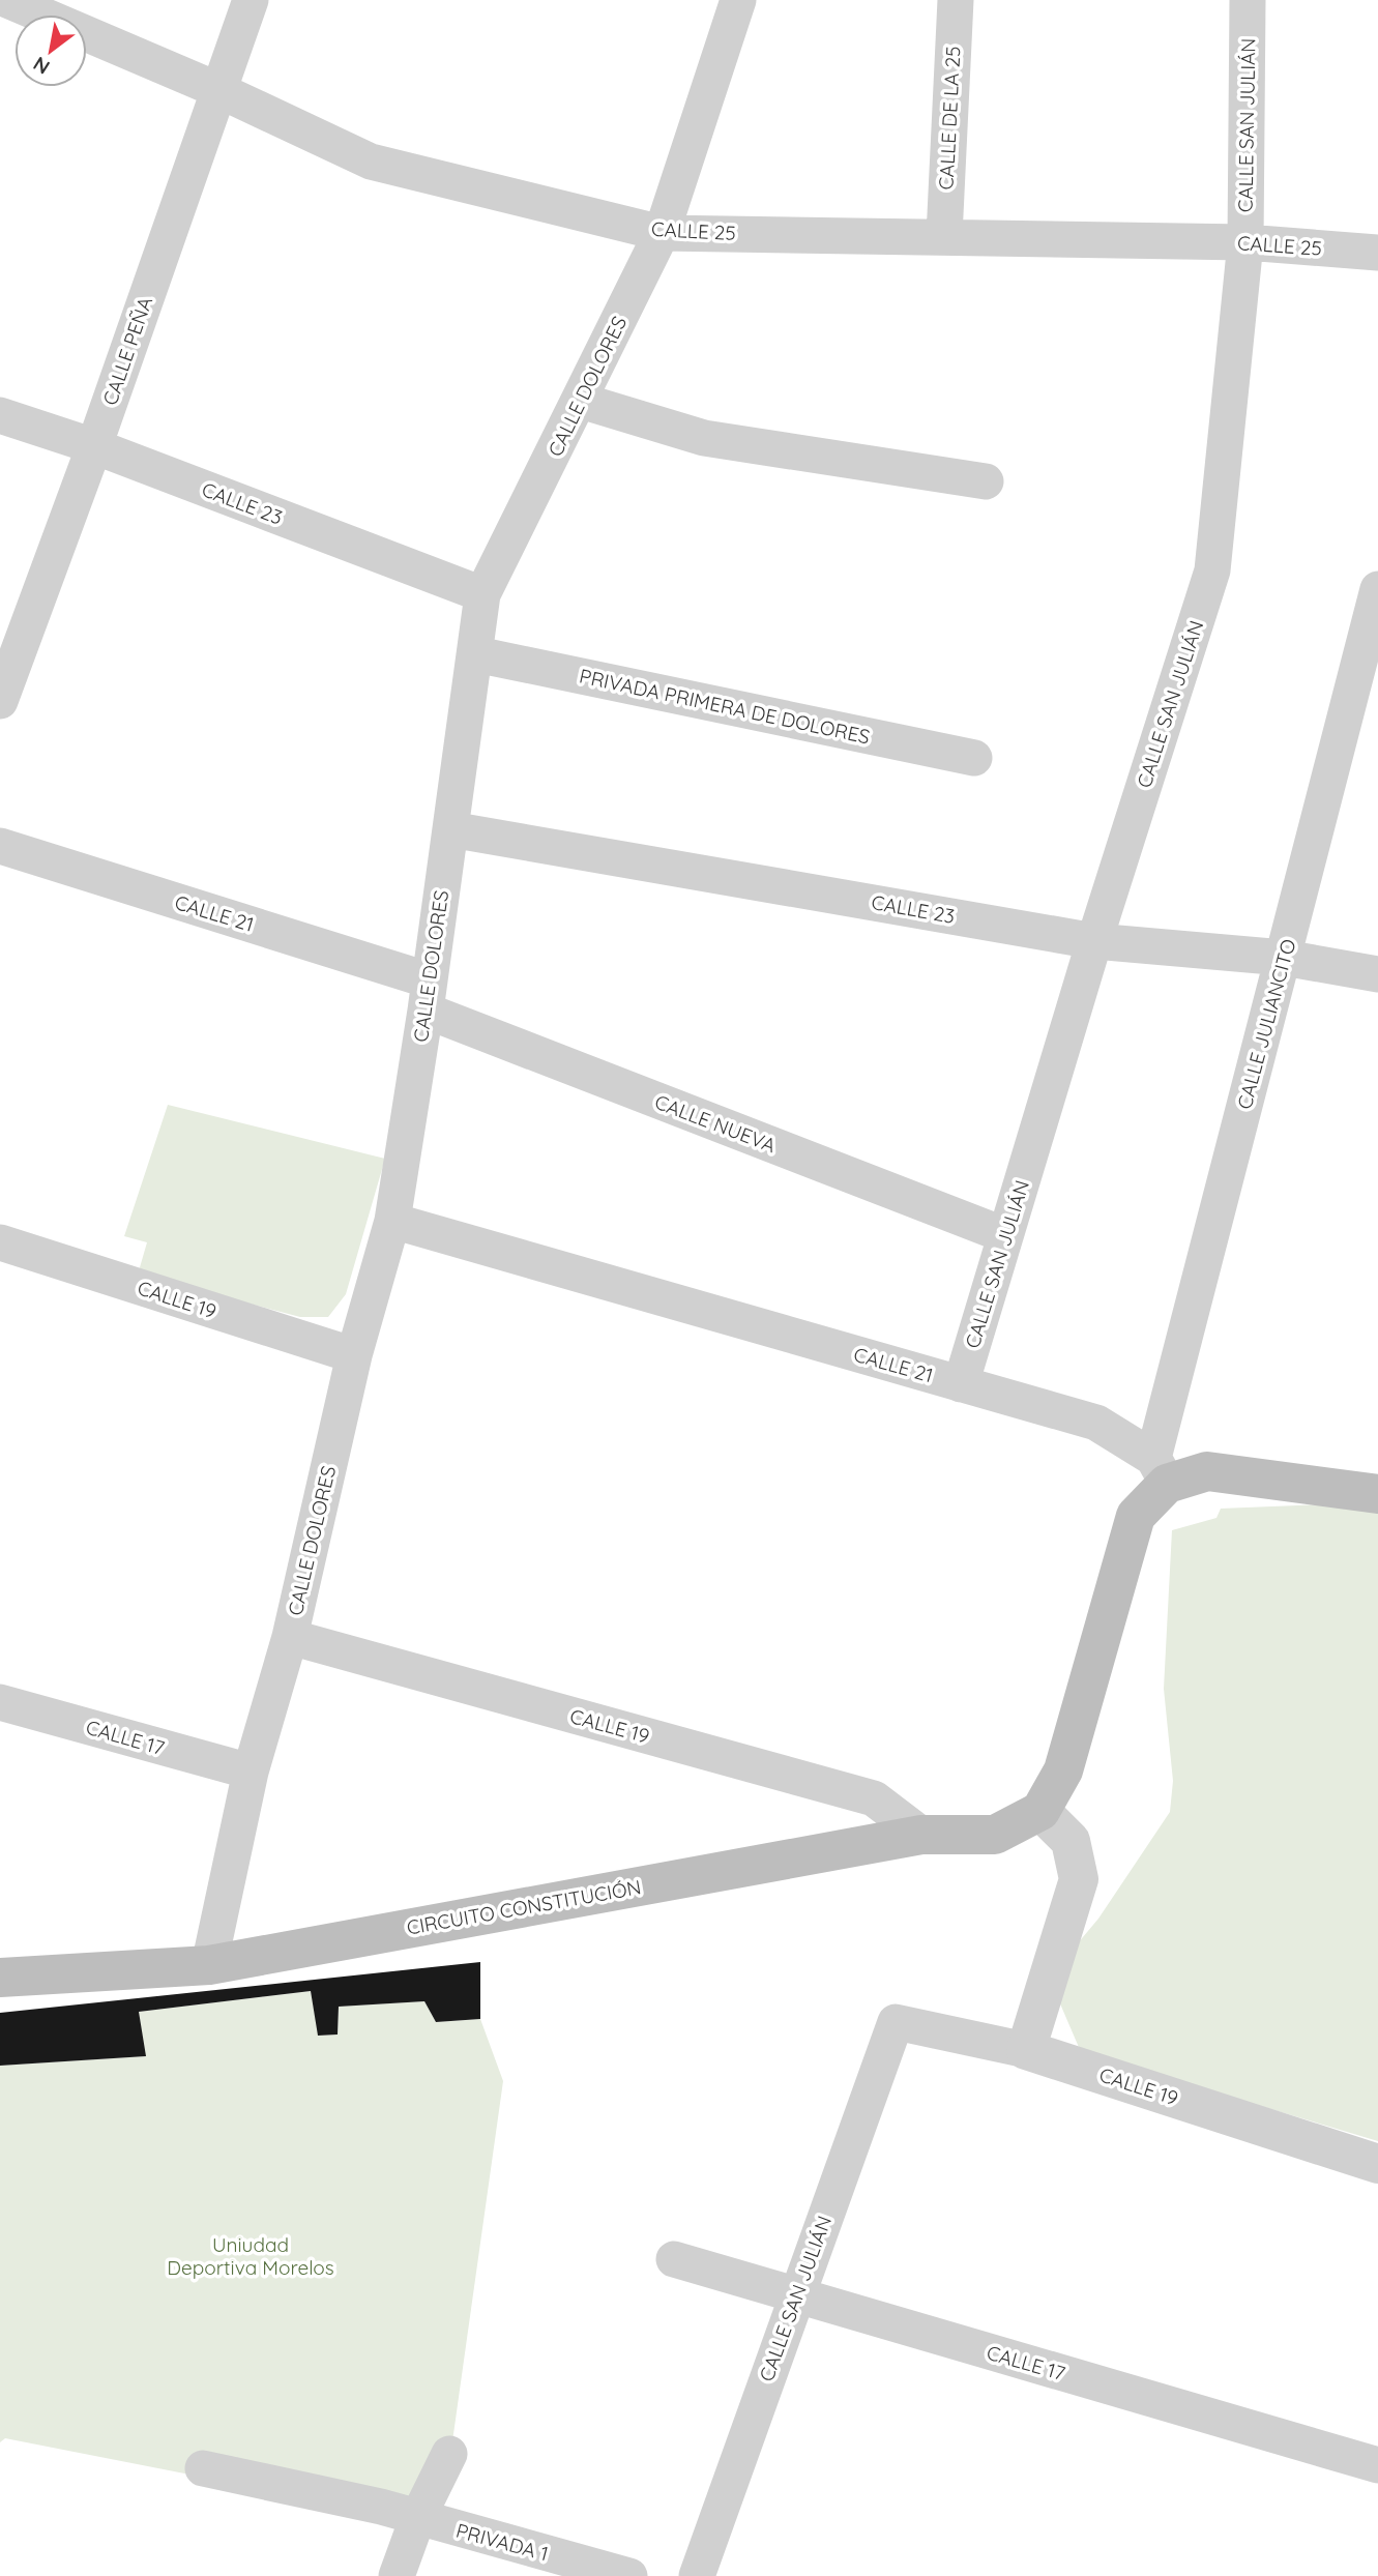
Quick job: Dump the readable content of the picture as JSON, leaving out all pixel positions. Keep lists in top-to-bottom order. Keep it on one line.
{"streets":{"main road":["CIRCUITO CONSTITUCIÓN"],"street":["CALLE DE LA 25","CALLE SAN JULIÁN","CALLE 25","CALLE PEÑA","CALLE DOLORES","CALLE 23","PRIVADA PRIMERA DE DOLORES","CALLE 21","CALLE JULIANCITO","CALLE NUEVA","CALLE 19","CALLE 17","PRIVADA 1"]},"crossings":[["CALLE DE LA 25","CALLE 25"],["CALLE SAN JULIÁN","CALLE 25"],["CALLE SAN JULIÁN","CALLE 23"],["CALLE SAN JULIÁN","CALLE 21"],["CALLE SAN JULIÁN","CALLE NUEVA"],["CALLE SAN JULIÁN","CALLE 19"],["CALLE SAN JULIÁN","CALLE 17"],["CALLE 25","CALLE PEÑA"],["CALLE 25","CALLE DOLORES"],["CALLE PEÑA","CALLE 23"],["CALLE DOLORES","CALLE 23"],["CALLE DOLORES","PRIVADA PRIMERA DE DOLORES"],["CALLE DOLORES","CALLE 21"],["CALLE DOLORES","CALLE NUEVA"],["CALLE DOLORES","CALLE 19"],["CALLE DOLORES","CALLE 17"],["CALLE DOLORES","CIRCUITO CONSTITUCIÓN"],["CALLE 23","CALLE JULIANCITO"],["CALLE 21","CALLE JULIANCITO"],["CALLE 21","CALLE NUEVA"],["CALLE 19","CIRCUITO CONSTITUCIÓN"]],"parks":["Uniudad Deportiva Morelos"],"north":"bottom left"}
